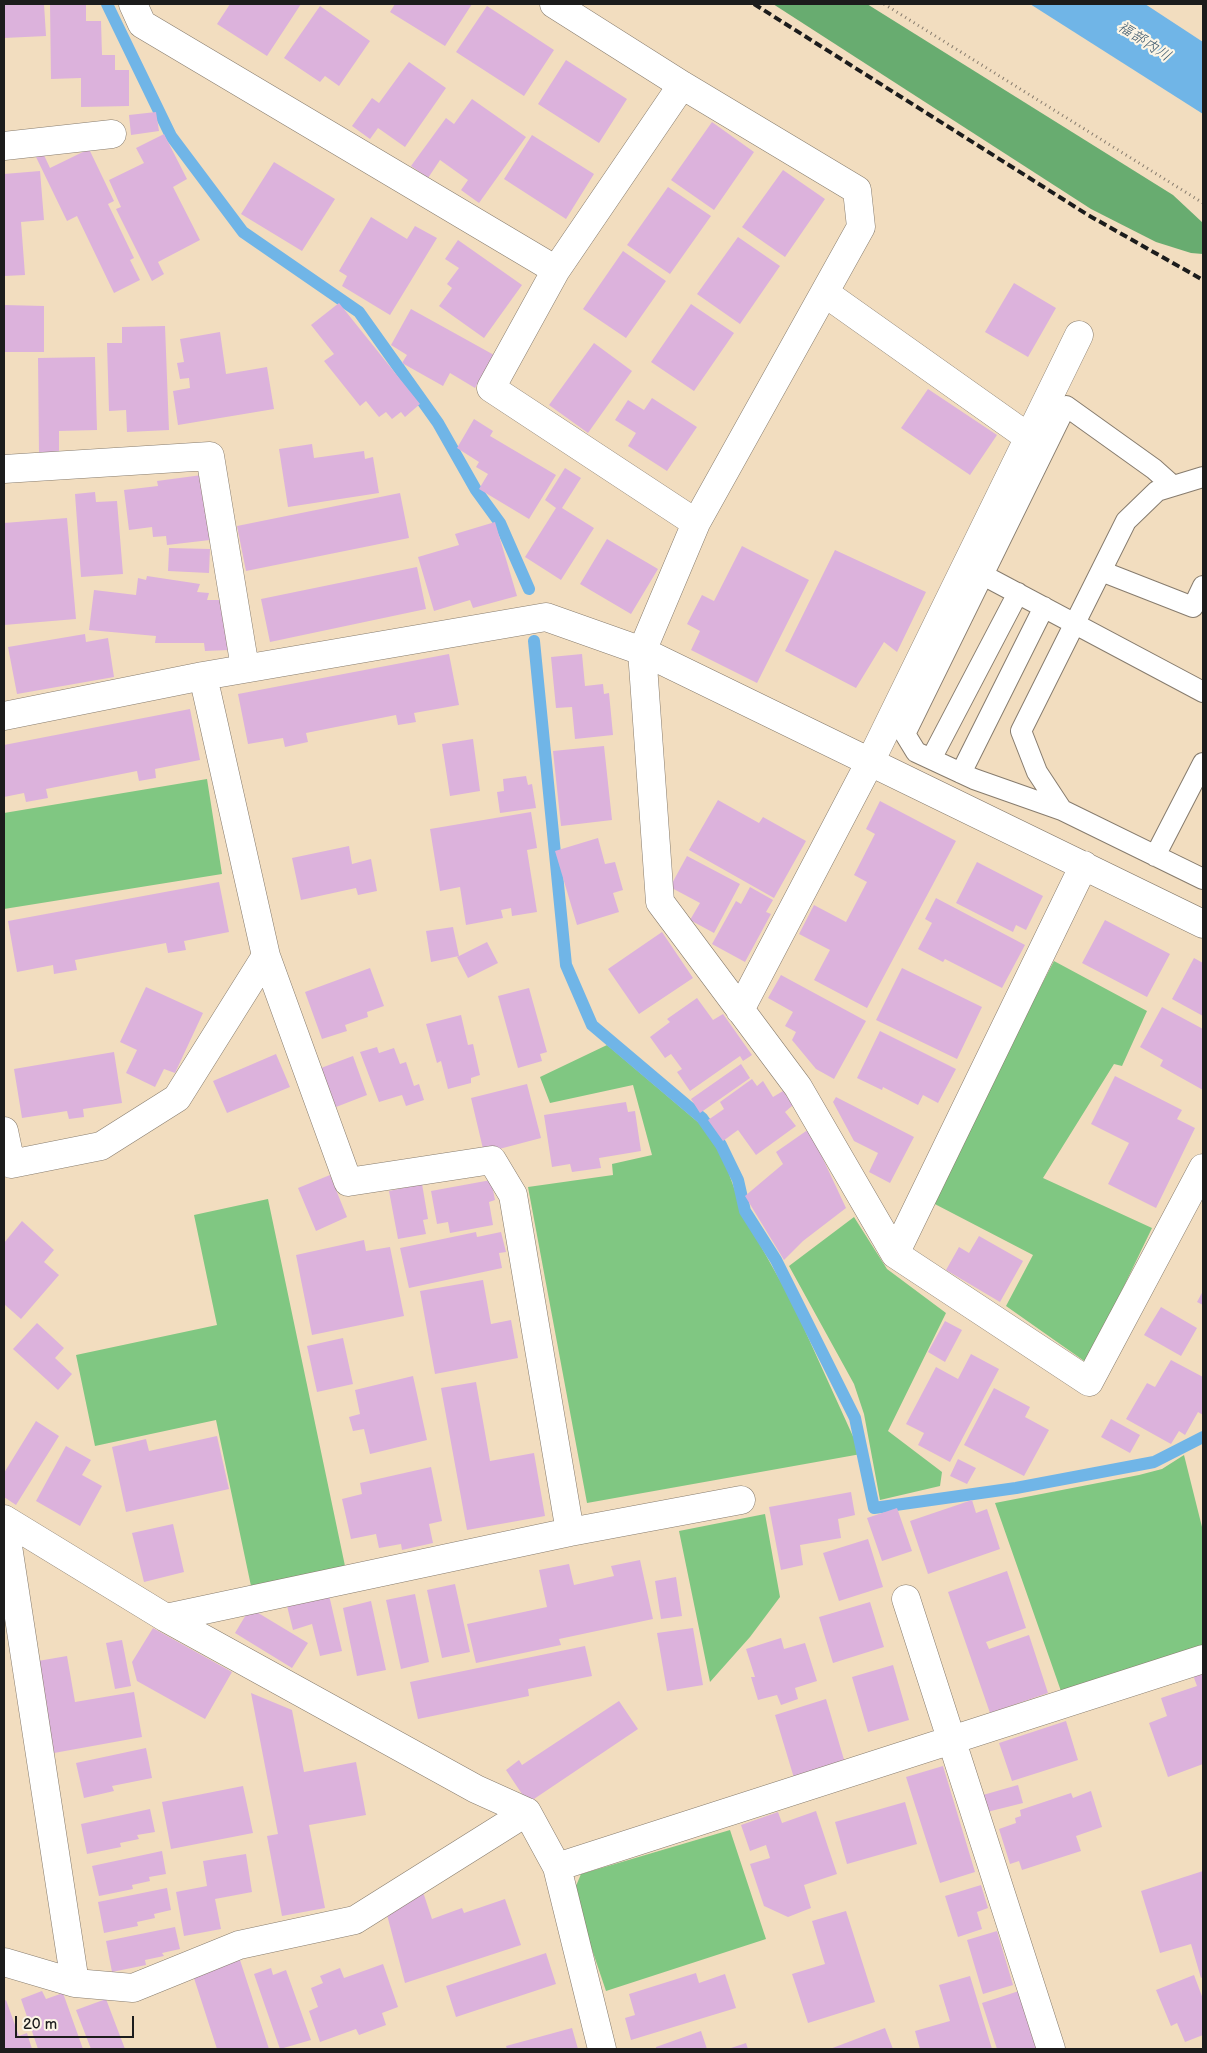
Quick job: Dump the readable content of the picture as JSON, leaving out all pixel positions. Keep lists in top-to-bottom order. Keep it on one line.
{"water":["福部内川"],"scale_bar":"20 m"}
